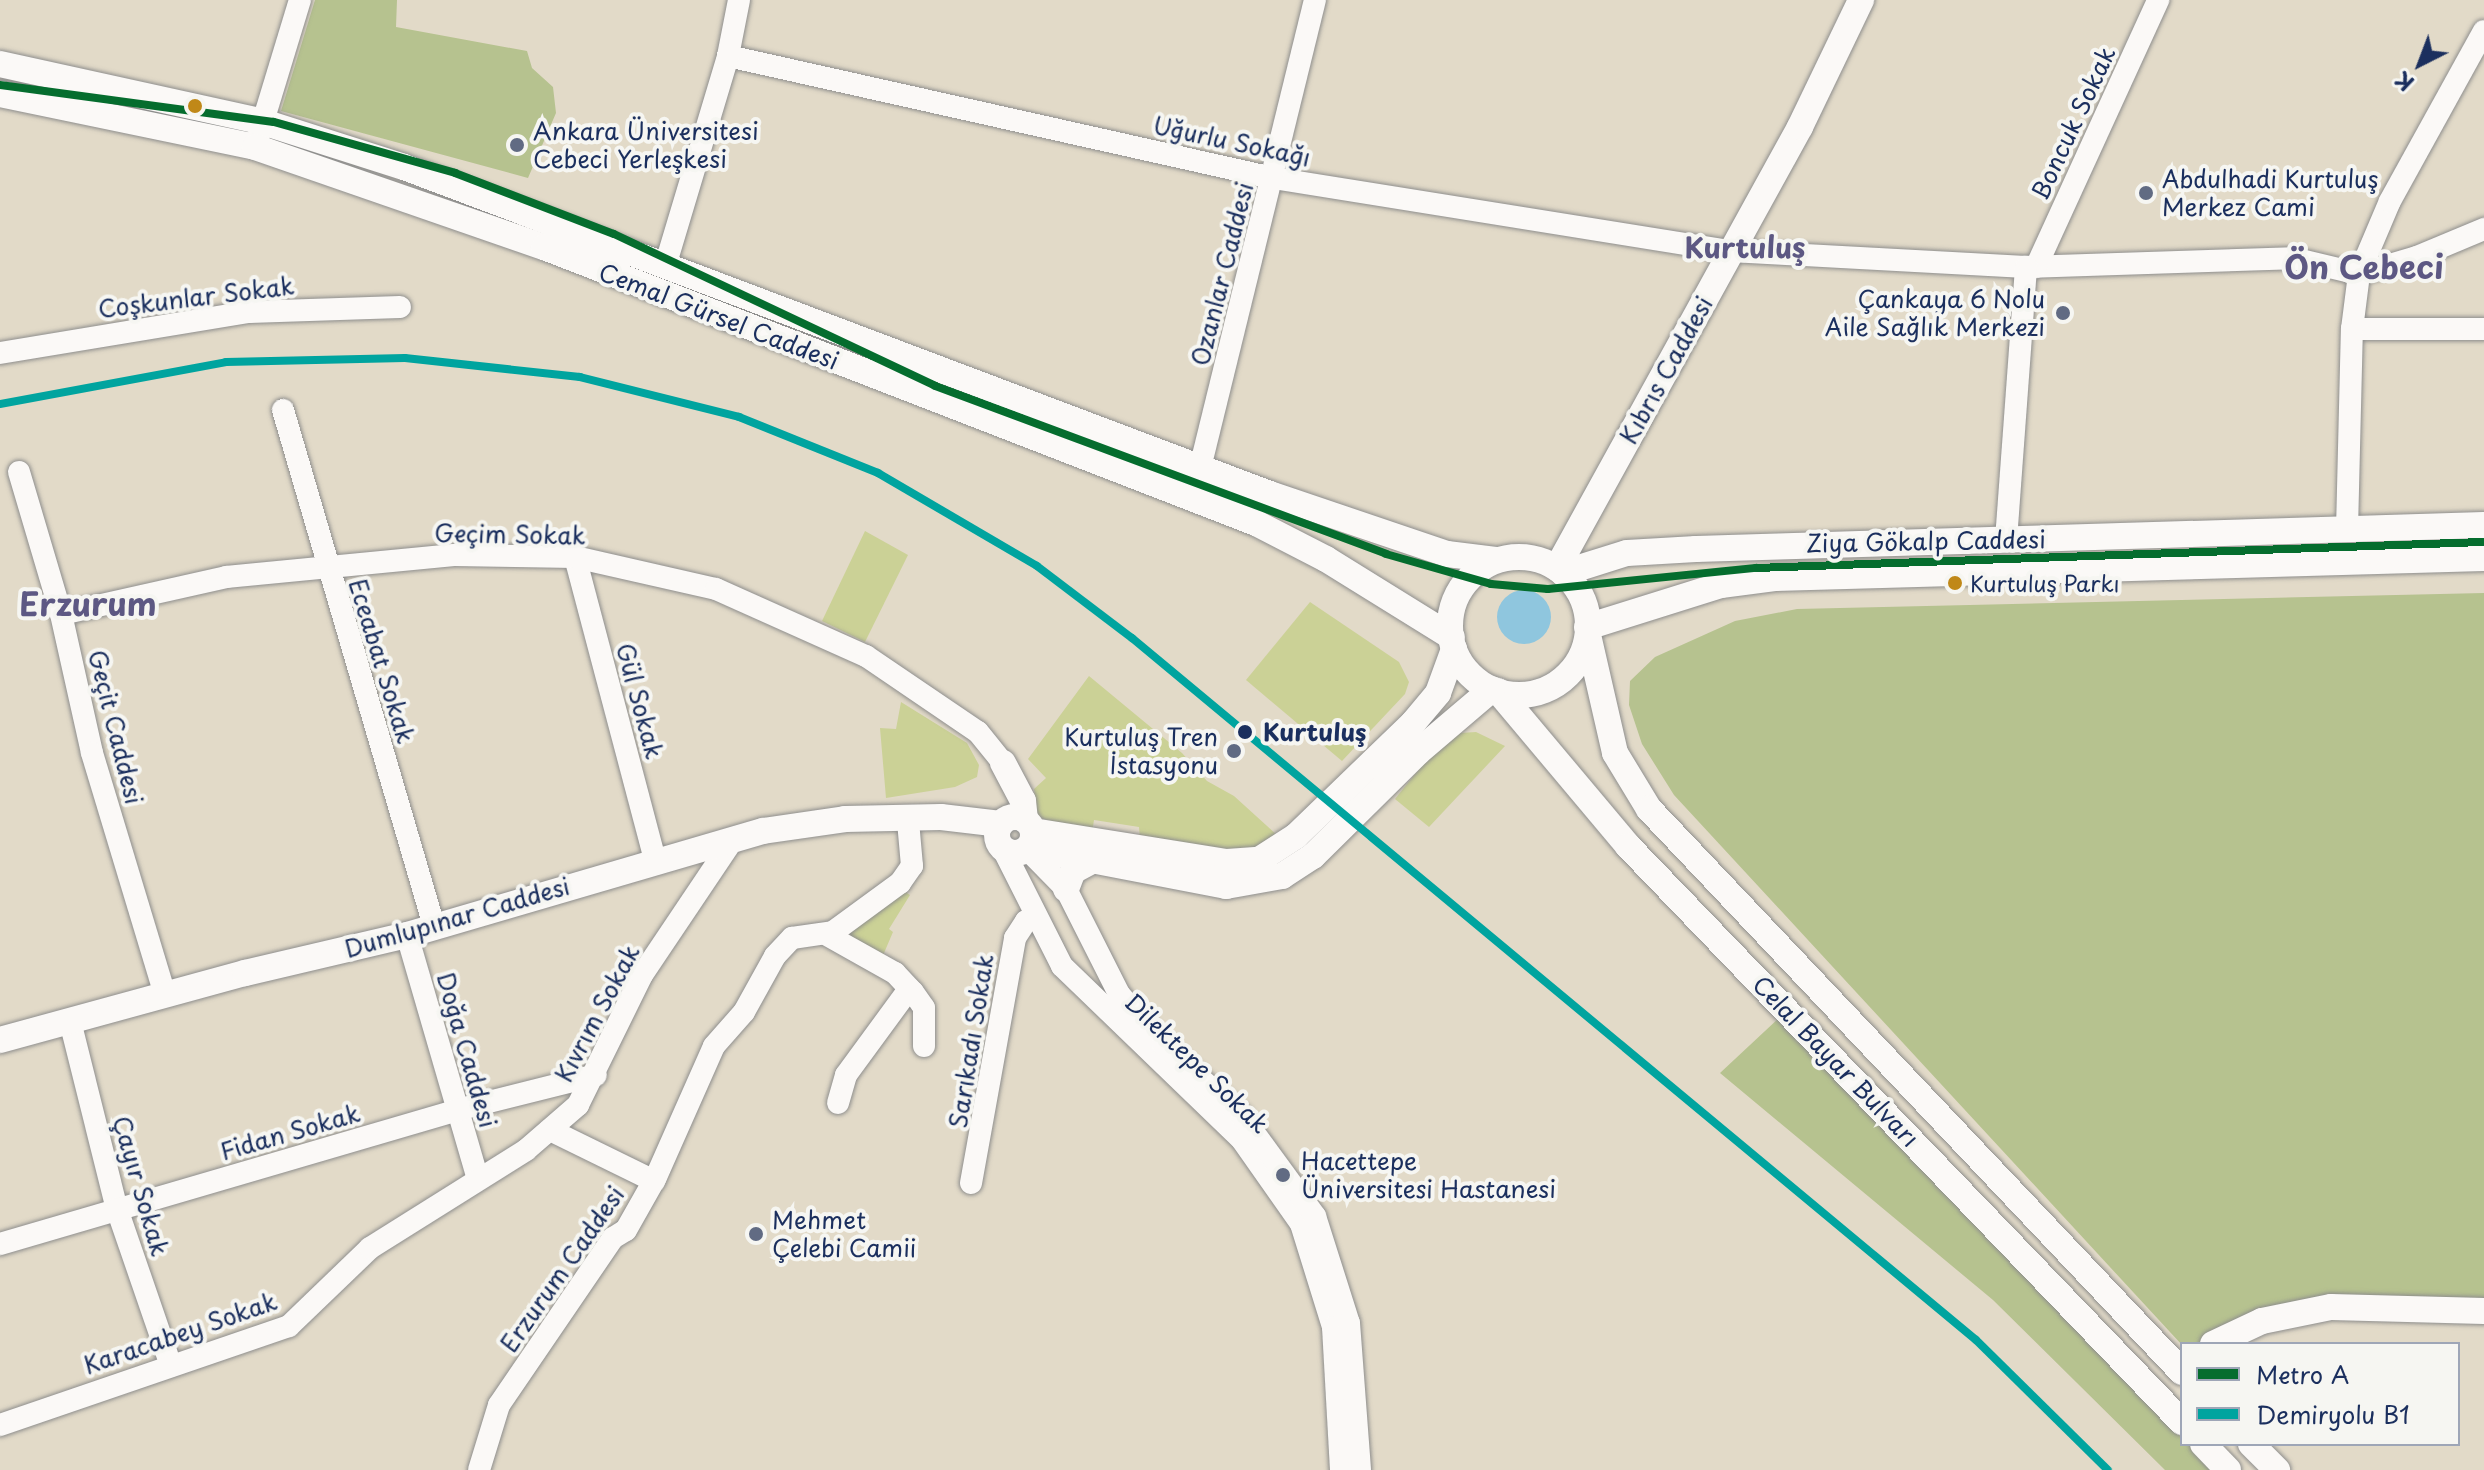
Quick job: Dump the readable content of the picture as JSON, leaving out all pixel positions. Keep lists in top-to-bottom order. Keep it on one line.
{"streets":{"main road":["Cemal Gürsel Caddesi","Kıbrıs Caddesi","Ziya Gökalp Caddesi","Dumlupınar Caddesi","Celal Bayar Bulvarı"],"street":["Boncuk Sokak","Uğurlu Sokağı","Ozanlar Caddesi","Coşkunlar Sokak","Geçim Sokak","Eceabat Sokak","Gül Sokak","Geçit Caddesi","Kıvrım Sokak","Sarıkadı Sokak","Doğa Caddesi","Dilektepe Sokak","Fidan Sokak","Çayır Sokak","Erzurum Caddesi","Karacabey Sokak"]},"crossings":[["Boncuk Sokak","Uğurlu Sokağı"],["Boncuk Sokak","Ziya Gökalp Caddesi"],["Uğurlu Sokağı","Ozanlar Caddesi"],["Uğurlu Sokağı","Kıbrıs Caddesi"],["Ozanlar Caddesi","Cemal Gürsel Caddesi"],["Cemal Gürsel Caddesi","Kıbrıs Caddesi"],["Cemal Gürsel Caddesi","Ziya Gökalp Caddesi"],["Cemal Gürsel Caddesi","Dumlupınar Caddesi"],["Cemal Gürsel Caddesi","Celal Bayar Bulvarı"],["Kıbrıs Caddesi","Ziya Gökalp Caddesi"],["Kıbrıs Caddesi","Dumlupınar Caddesi"],["Kıbrıs Caddesi","Celal Bayar Bulvarı"],["Geçim Sokak","Eceabat Sokak"],["Geçim Sokak","Gül Sokak"],["Geçim Sokak","Geçit Caddesi"],["Ziya Gökalp Caddesi","Dumlupınar Caddesi"],["Ziya Gökalp Caddesi","Celal Bayar Bulvarı"],["Eceabat Sokak","Dumlupınar Caddesi"],["Gül Sokak","Dumlupınar Caddesi"],["Geçit Caddesi","Dumlupınar Caddesi"],["Dumlupınar Caddesi","Kıvrım Sokak"],["Dumlupınar Caddesi","Doğa Caddesi"],["Dumlupınar Caddesi","Celal Bayar Bulvarı"],["Dumlupınar Caddesi","Dilektepe Sokak"],["Dumlupınar Caddesi","Çayır Sokak"],["Dumlupınar Caddesi","Erzurum Caddesi"],["Kıvrım Sokak","Doğa Caddesi"],["Kıvrım Sokak","Fidan Sokak"],["Kıvrım Sokak","Karacabey Sokak"],["Sarıkadı Sokak","Dilektepe Sokak"],["Doğa Caddesi","Fidan Sokak"],["Doğa Caddesi","Karacabey Sokak"],["Fidan Sokak","Çayır Sokak"],["Çayır Sokak","Karacabey Sokak"]],"districts":["Kurtuluş","Ön Cebeci","Erzurum"],"places":["Ankara Üniversitesi Cebeci Yerleşkesi","Abdulhadi Kurtuluş Merkez Cami","Çankaya 6 Nolu Aile Sağlık Merkezi","Kurtuluş Parkı","Kurtuluş","Kurtuluş Tren İstasyonu","Hacettepe Üniversitesi Hastanesi","Mehmet Çelebi Camii"],"lines":["metro line A","rail line B1"],"legend":["Metro A","Demiryolu B1"],"north":"bottom left"}
